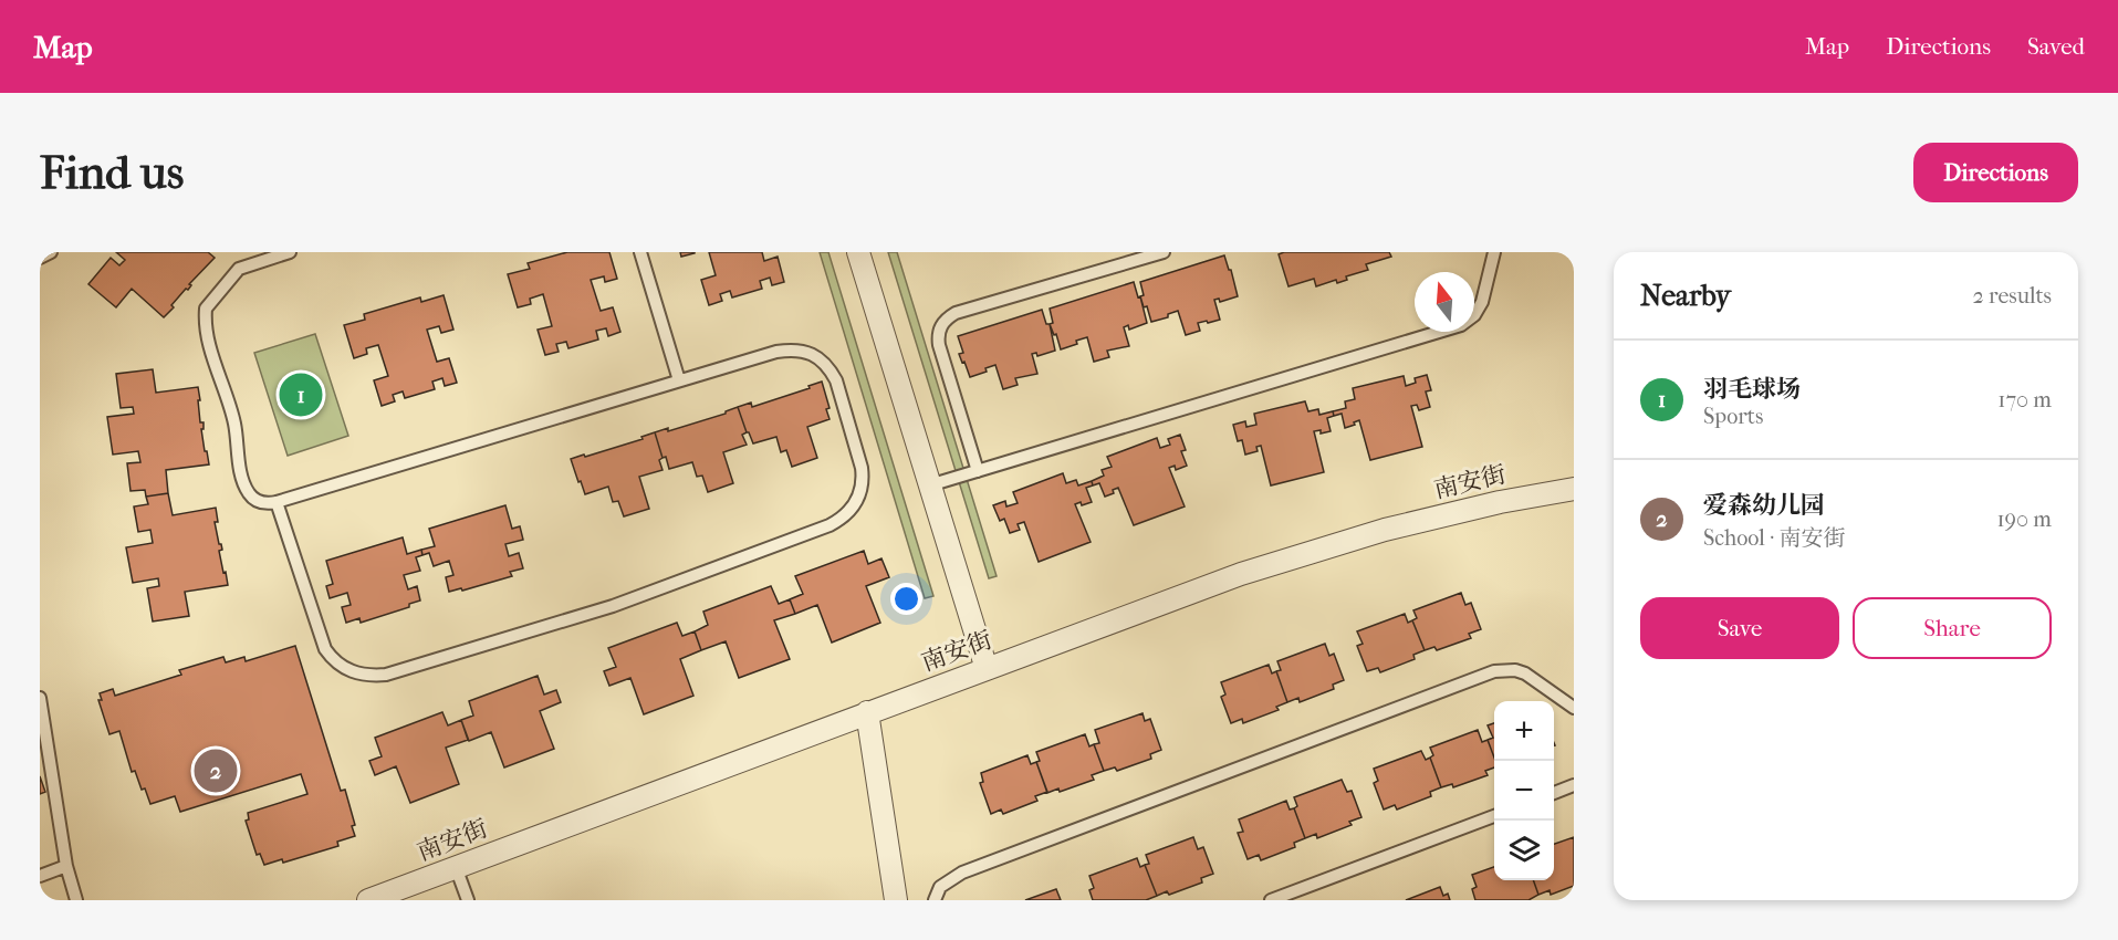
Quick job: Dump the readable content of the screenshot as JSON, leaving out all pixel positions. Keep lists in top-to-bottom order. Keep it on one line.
{"streets":{"street":["南安街"]},"north":"top","page":{"header":"Map","nav":["Map","Directions","Saved"],"buttons":["Directions",["Save","Share"]],"title":"Find us","heading":["Nearby","2 results"],"list":[{"mark":"1","name":"羽毛球场","note":"Sports","value":"170 m"},{"mark":"2","name":"爱森幼儿园","note":"School · 南安街","value":"190 m"}],"pins":["1","2"],"map_buttons":["+","−"]}}
